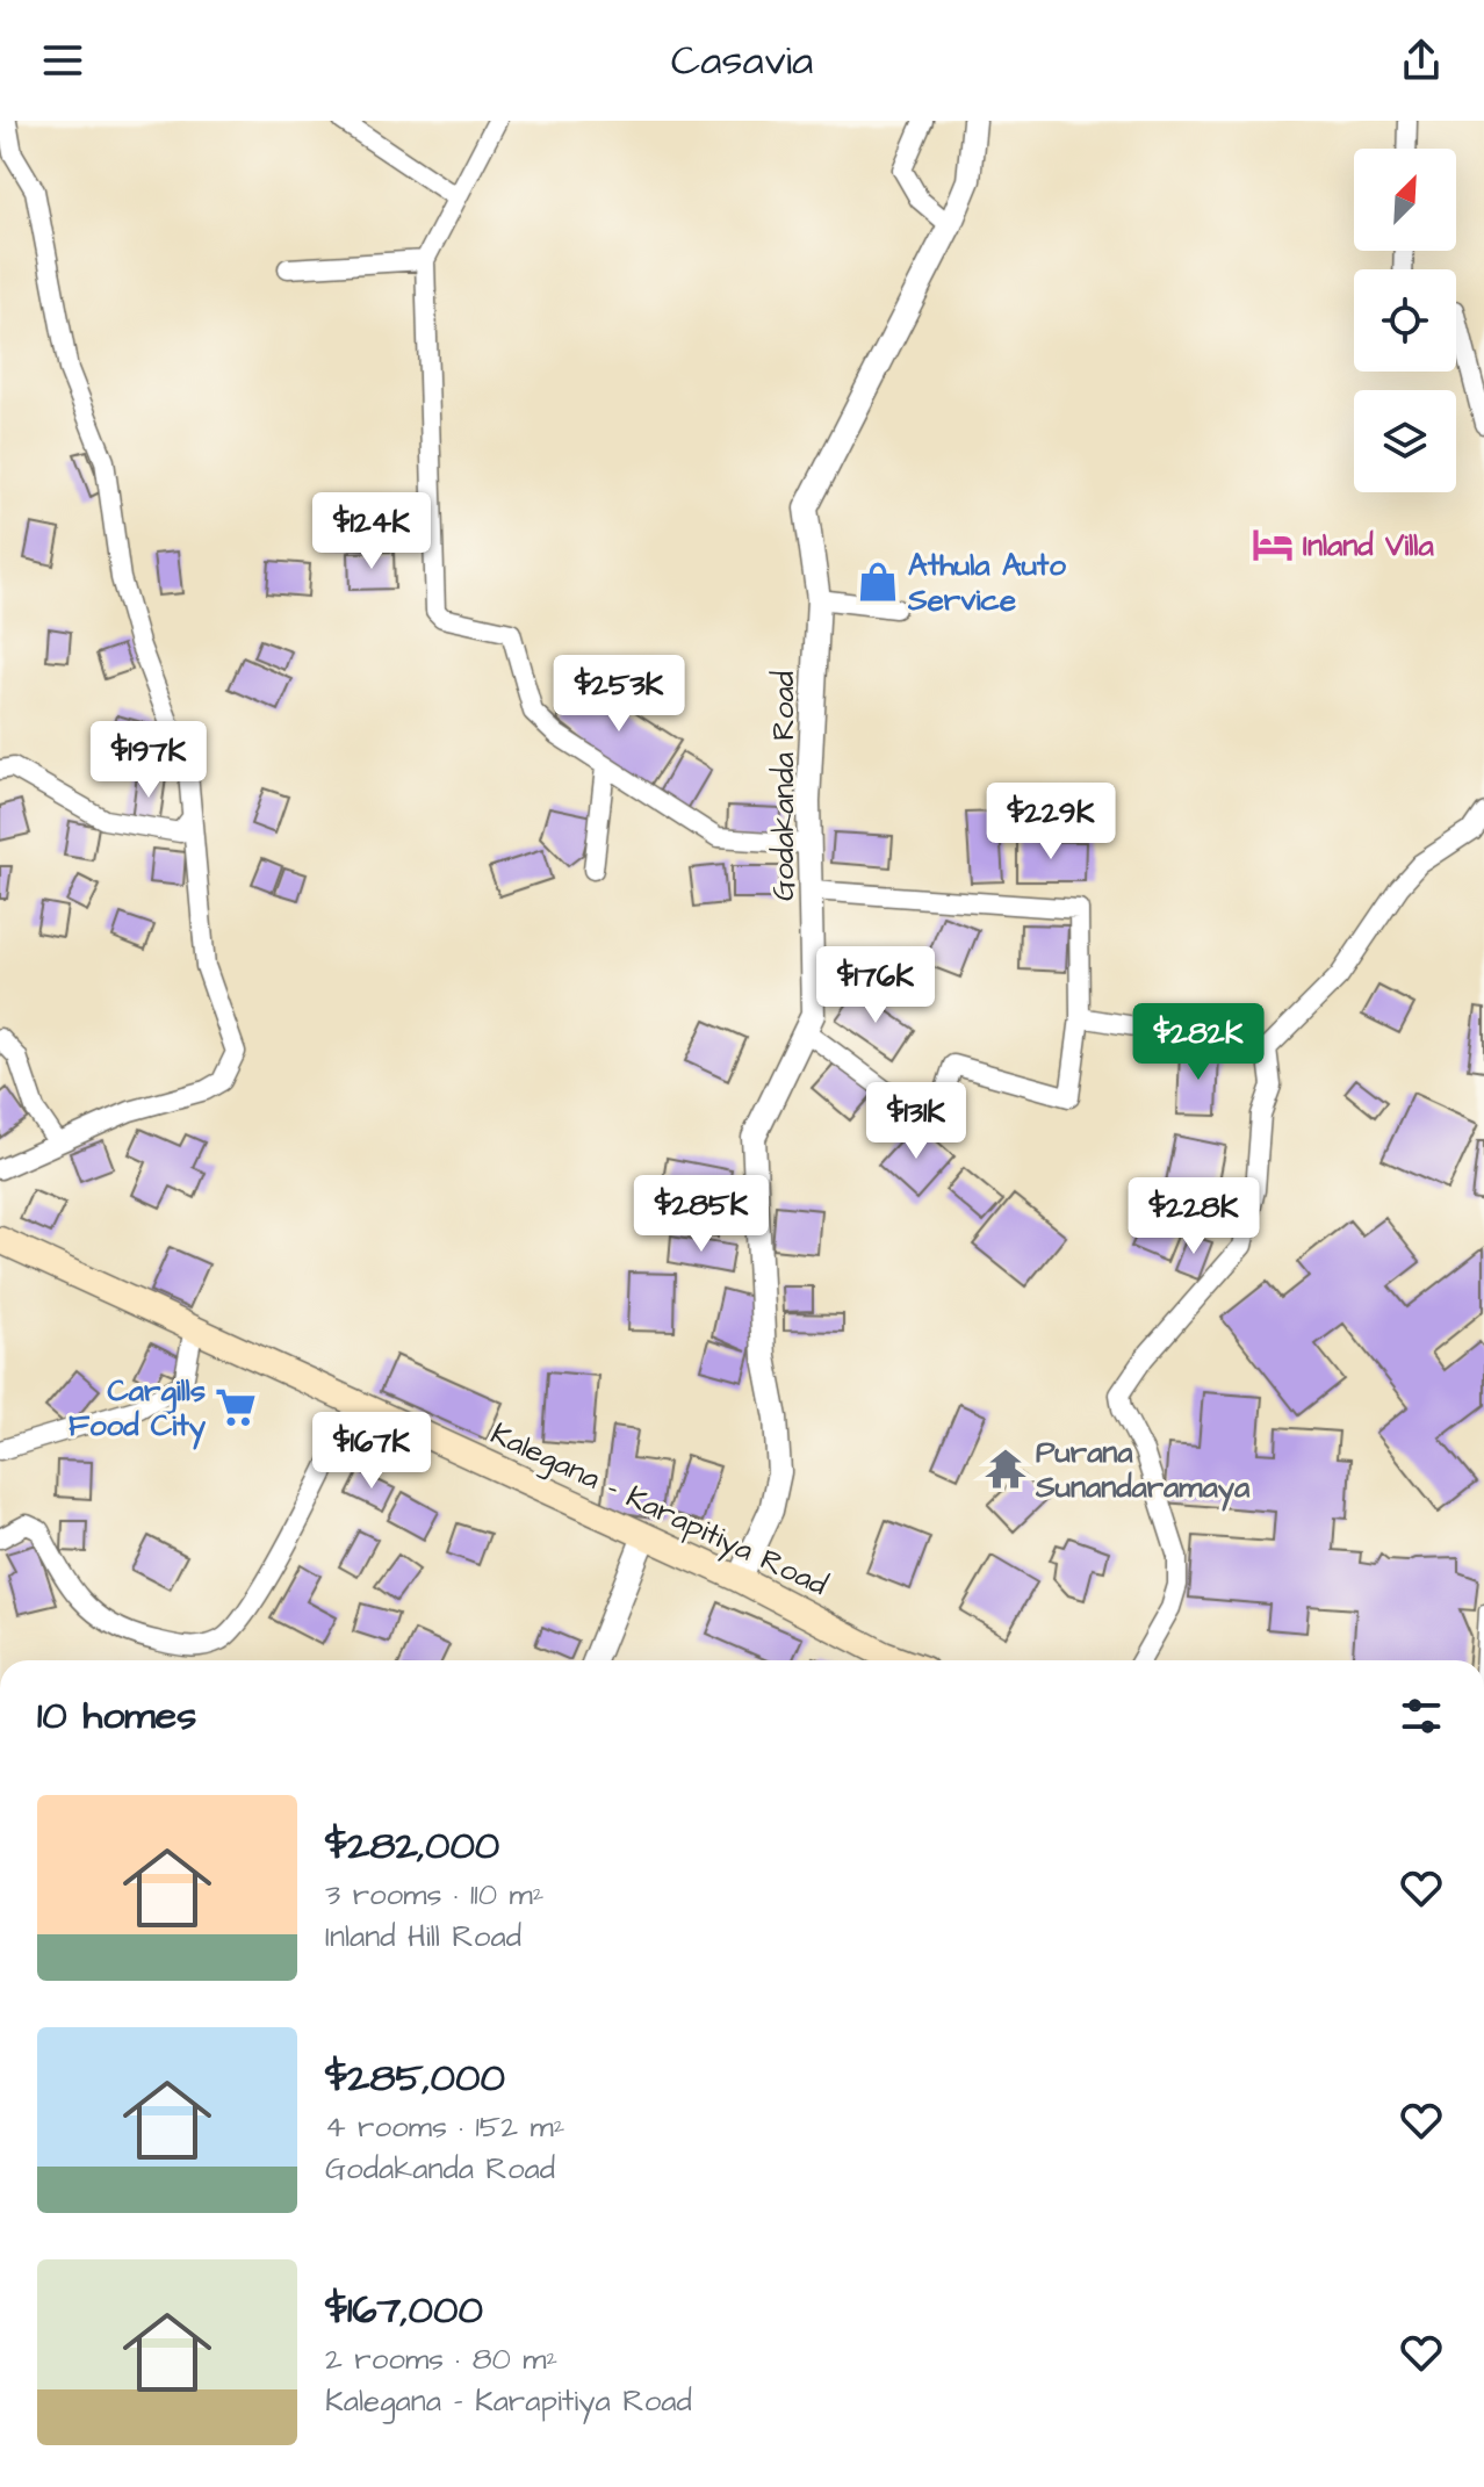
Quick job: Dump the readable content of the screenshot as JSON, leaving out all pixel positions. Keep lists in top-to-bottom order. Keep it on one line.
{"streets":{"main road":["Kalegana - Karapitiya Road"],"street":["Godakanda Road"]},"crossings":[["Godakanda Road","Kalegana - Karapitiya Road"]],"places":{"hotel":["Inland Villa"],"shop":["Athula Auto Service"],"supermarket":["Cargills Food City"],"temple":["Purana Sunandaramaya"]},"north":"top right","page":{"header":"Casavia","price":["$124K","$253K","$197K","$229K","$176K","$282K","$131K","$285K","$228K","$167K"],"heading":"10 homes","list":[{"name":"$282,000","note":"3 rooms · 110 m² · Inland Hill Road"},{"name":"$285,000","note":"4 rooms · 152 m² · Godakanda Road"},{"name":"$167,000","note":"2 rooms · 80 m² · Kalegana - Karapitiya Road"}]}}
